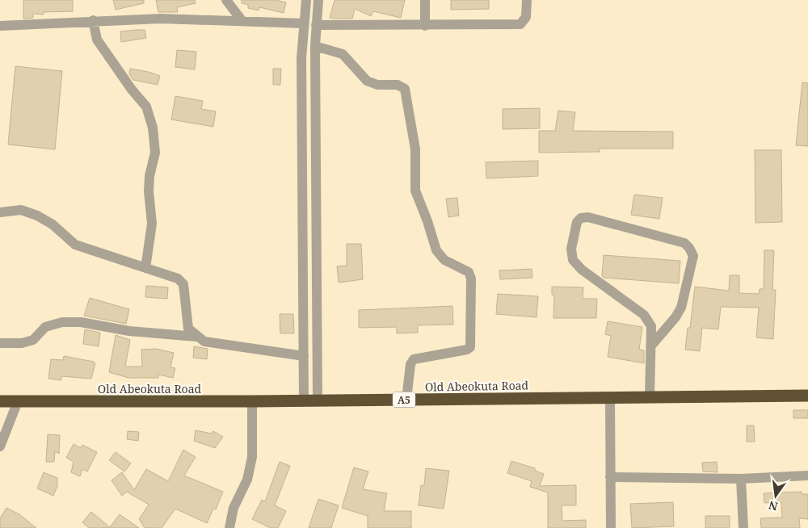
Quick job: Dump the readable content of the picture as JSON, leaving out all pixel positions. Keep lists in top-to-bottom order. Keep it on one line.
{"streets":{"highway":["Old Abeokuta Road","A5"]},"north":"bottom"}
